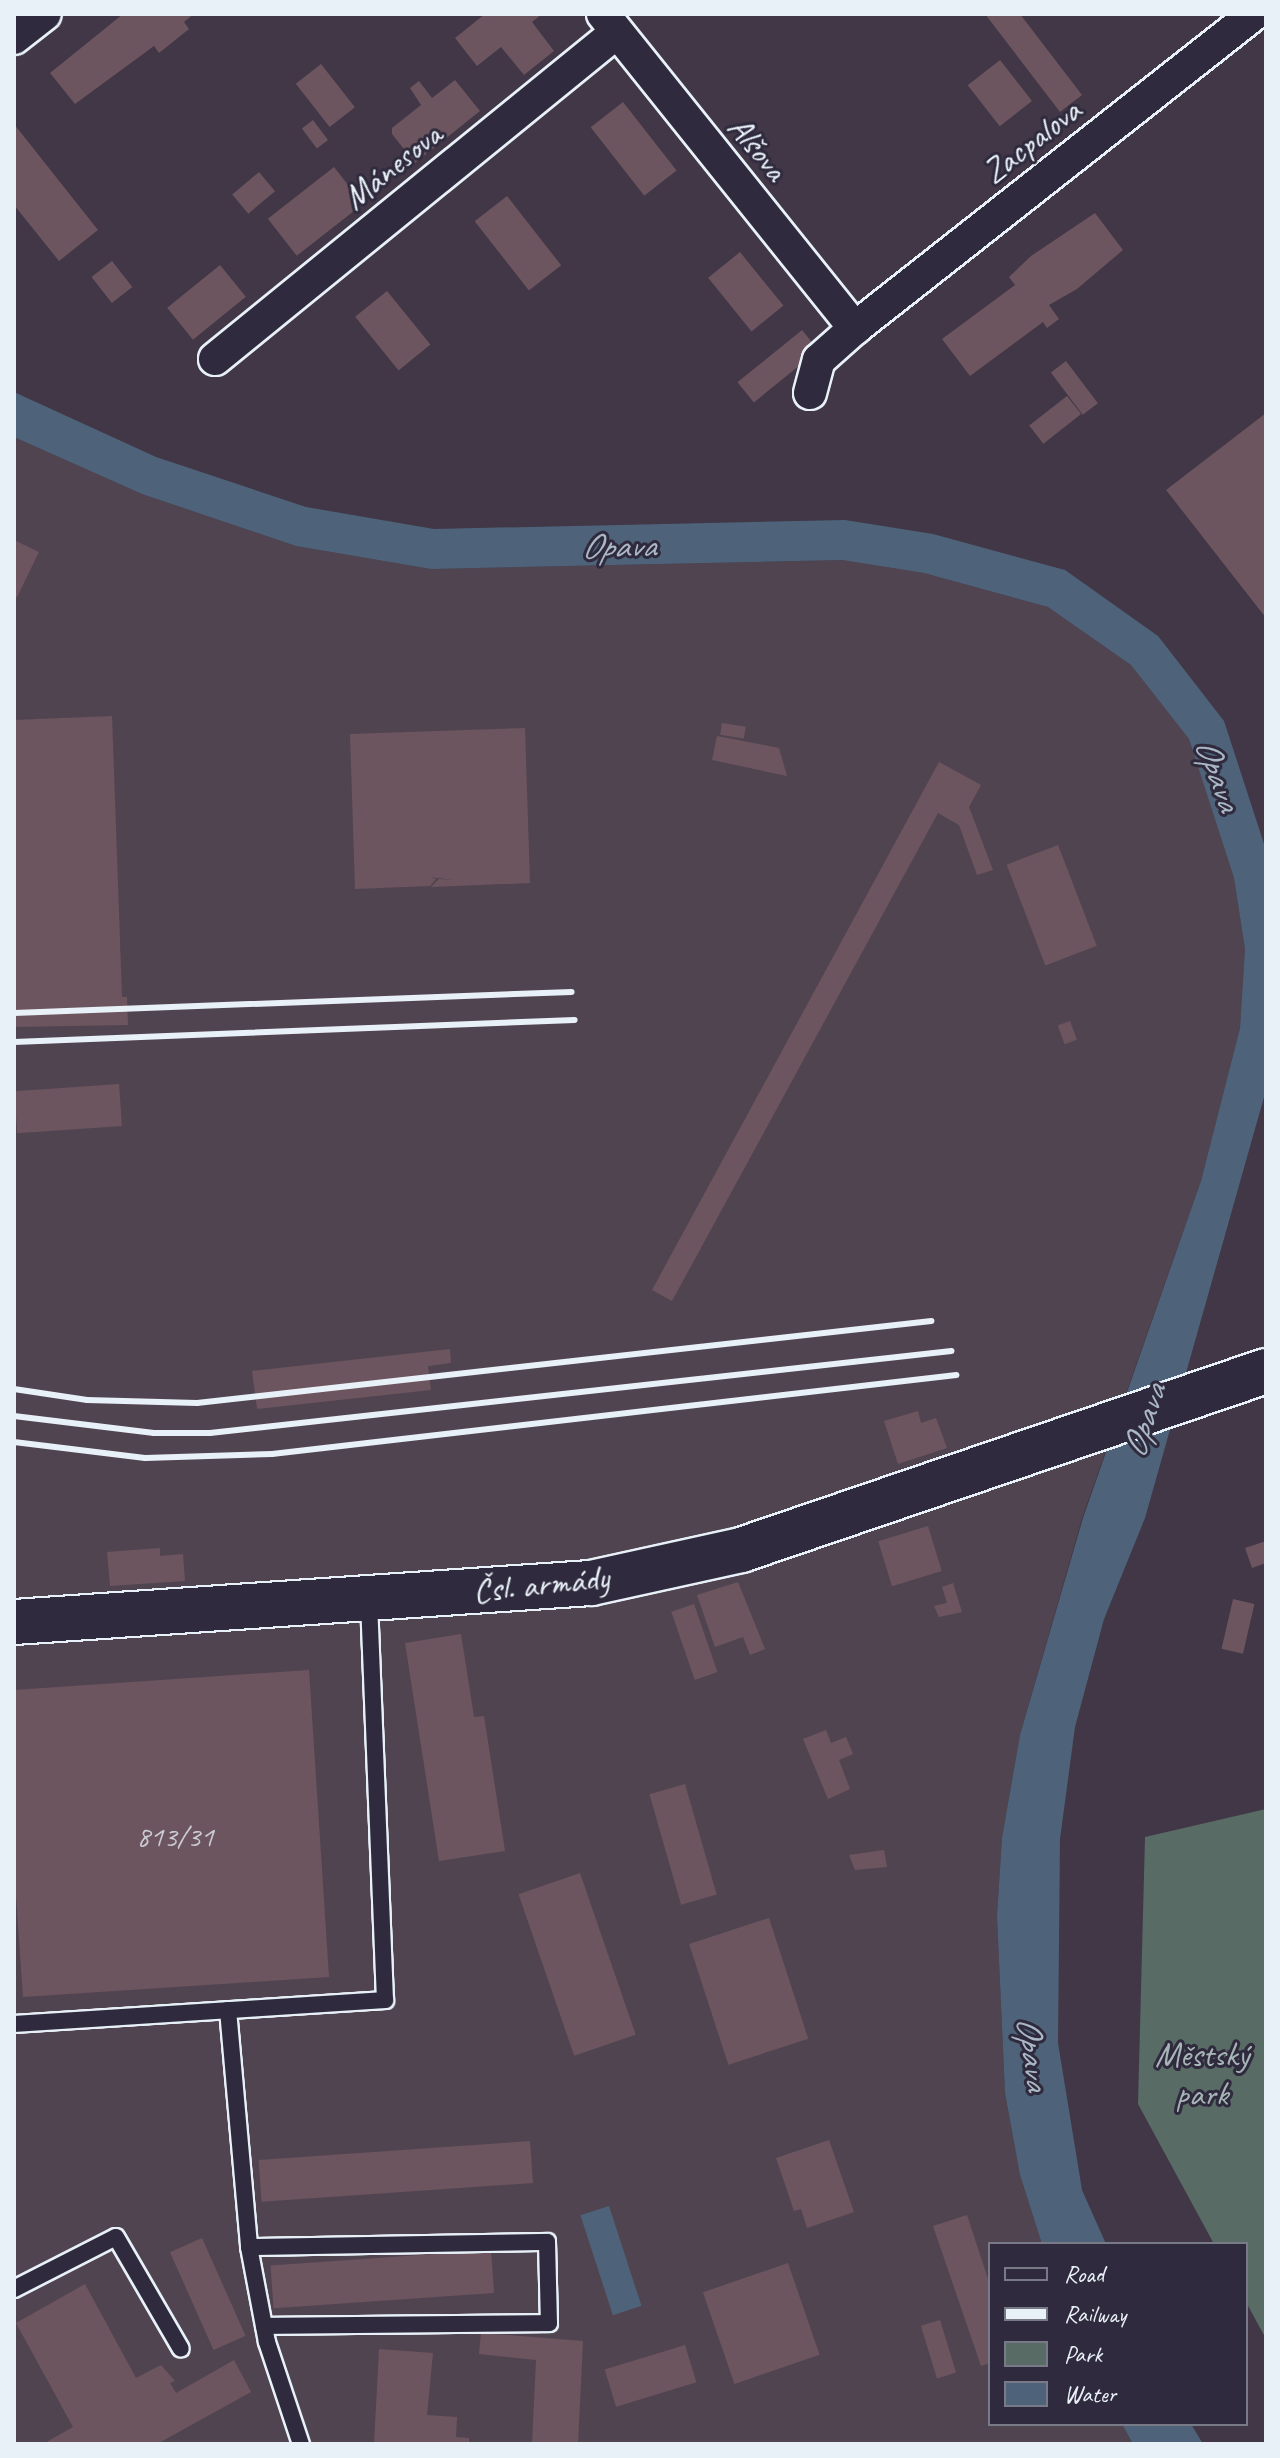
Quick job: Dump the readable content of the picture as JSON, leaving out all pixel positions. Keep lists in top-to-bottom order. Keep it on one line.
{"streets":{"main road":["Čsl. armády"],"street":["Zacpalova","Alšova","Mánesova"]},"crossings":[["Zacpalova","Alšova"],["Alšova","Mánesova"]],"water":["Opava"],"parks":["Městský park"],"house_numbers":["813/31"],"legend":["Road","Railway","Park","Water"]}
